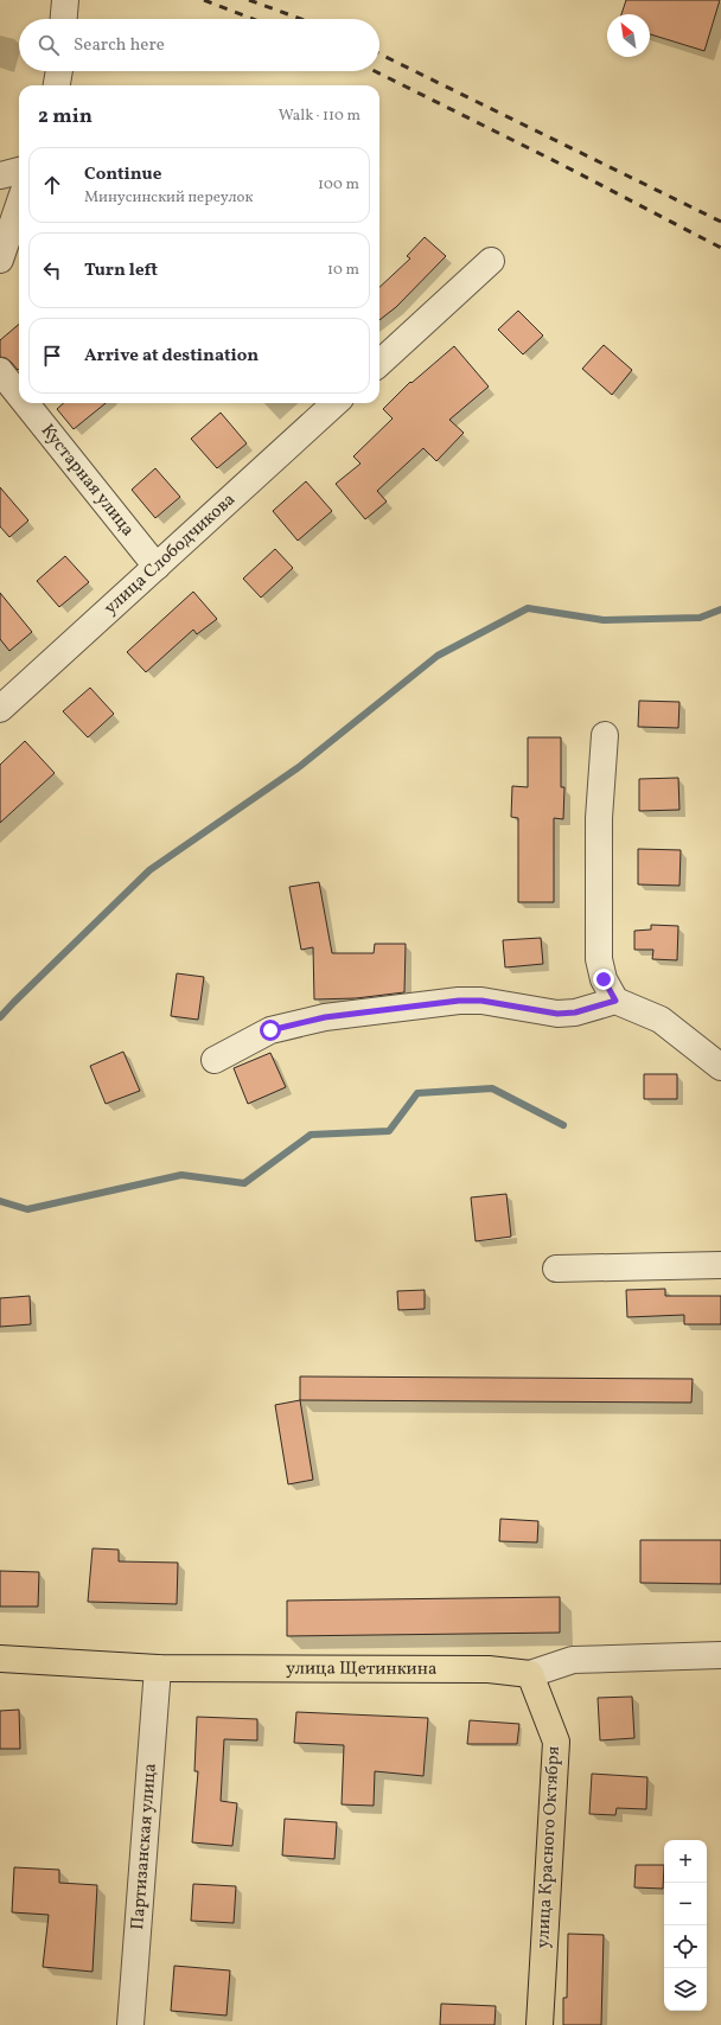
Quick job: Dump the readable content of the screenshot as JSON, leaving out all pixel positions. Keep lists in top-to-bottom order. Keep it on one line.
{"streets":{"main road":["улица Щетинкина","улица Красного Октября"],"street":["Кустарная улица","улица Слободчикова","Партизанская улица"]},"crossings":[["Кустарная улица","улица Слободчикова"],["улица Щетинкина","Партизанская улица"],["улица Щетинкина","улица Красного Октября"]],"north":"top left","page":{"search":"Search here","heading":["2 min","Walk · 110 m"],"list":[["Continue","Минусинский переулок","100 m"],["Turn left","10 m"],"Arrive at destination"],"map_buttons":["+","−"]}}
